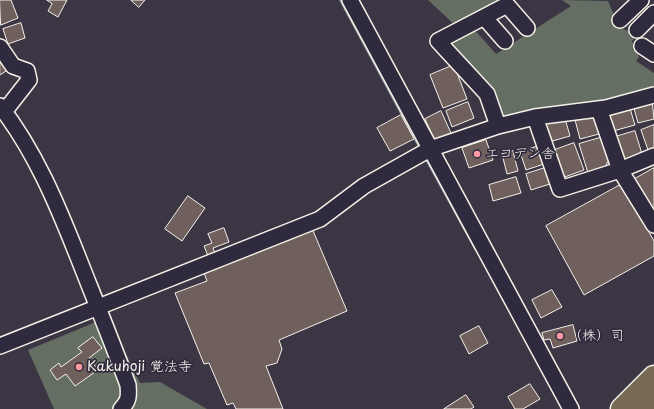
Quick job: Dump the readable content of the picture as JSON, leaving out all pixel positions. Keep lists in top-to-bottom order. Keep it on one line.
{"places":["エコデン舎","（株）司","Kakuhoji 覚法寺"]}
